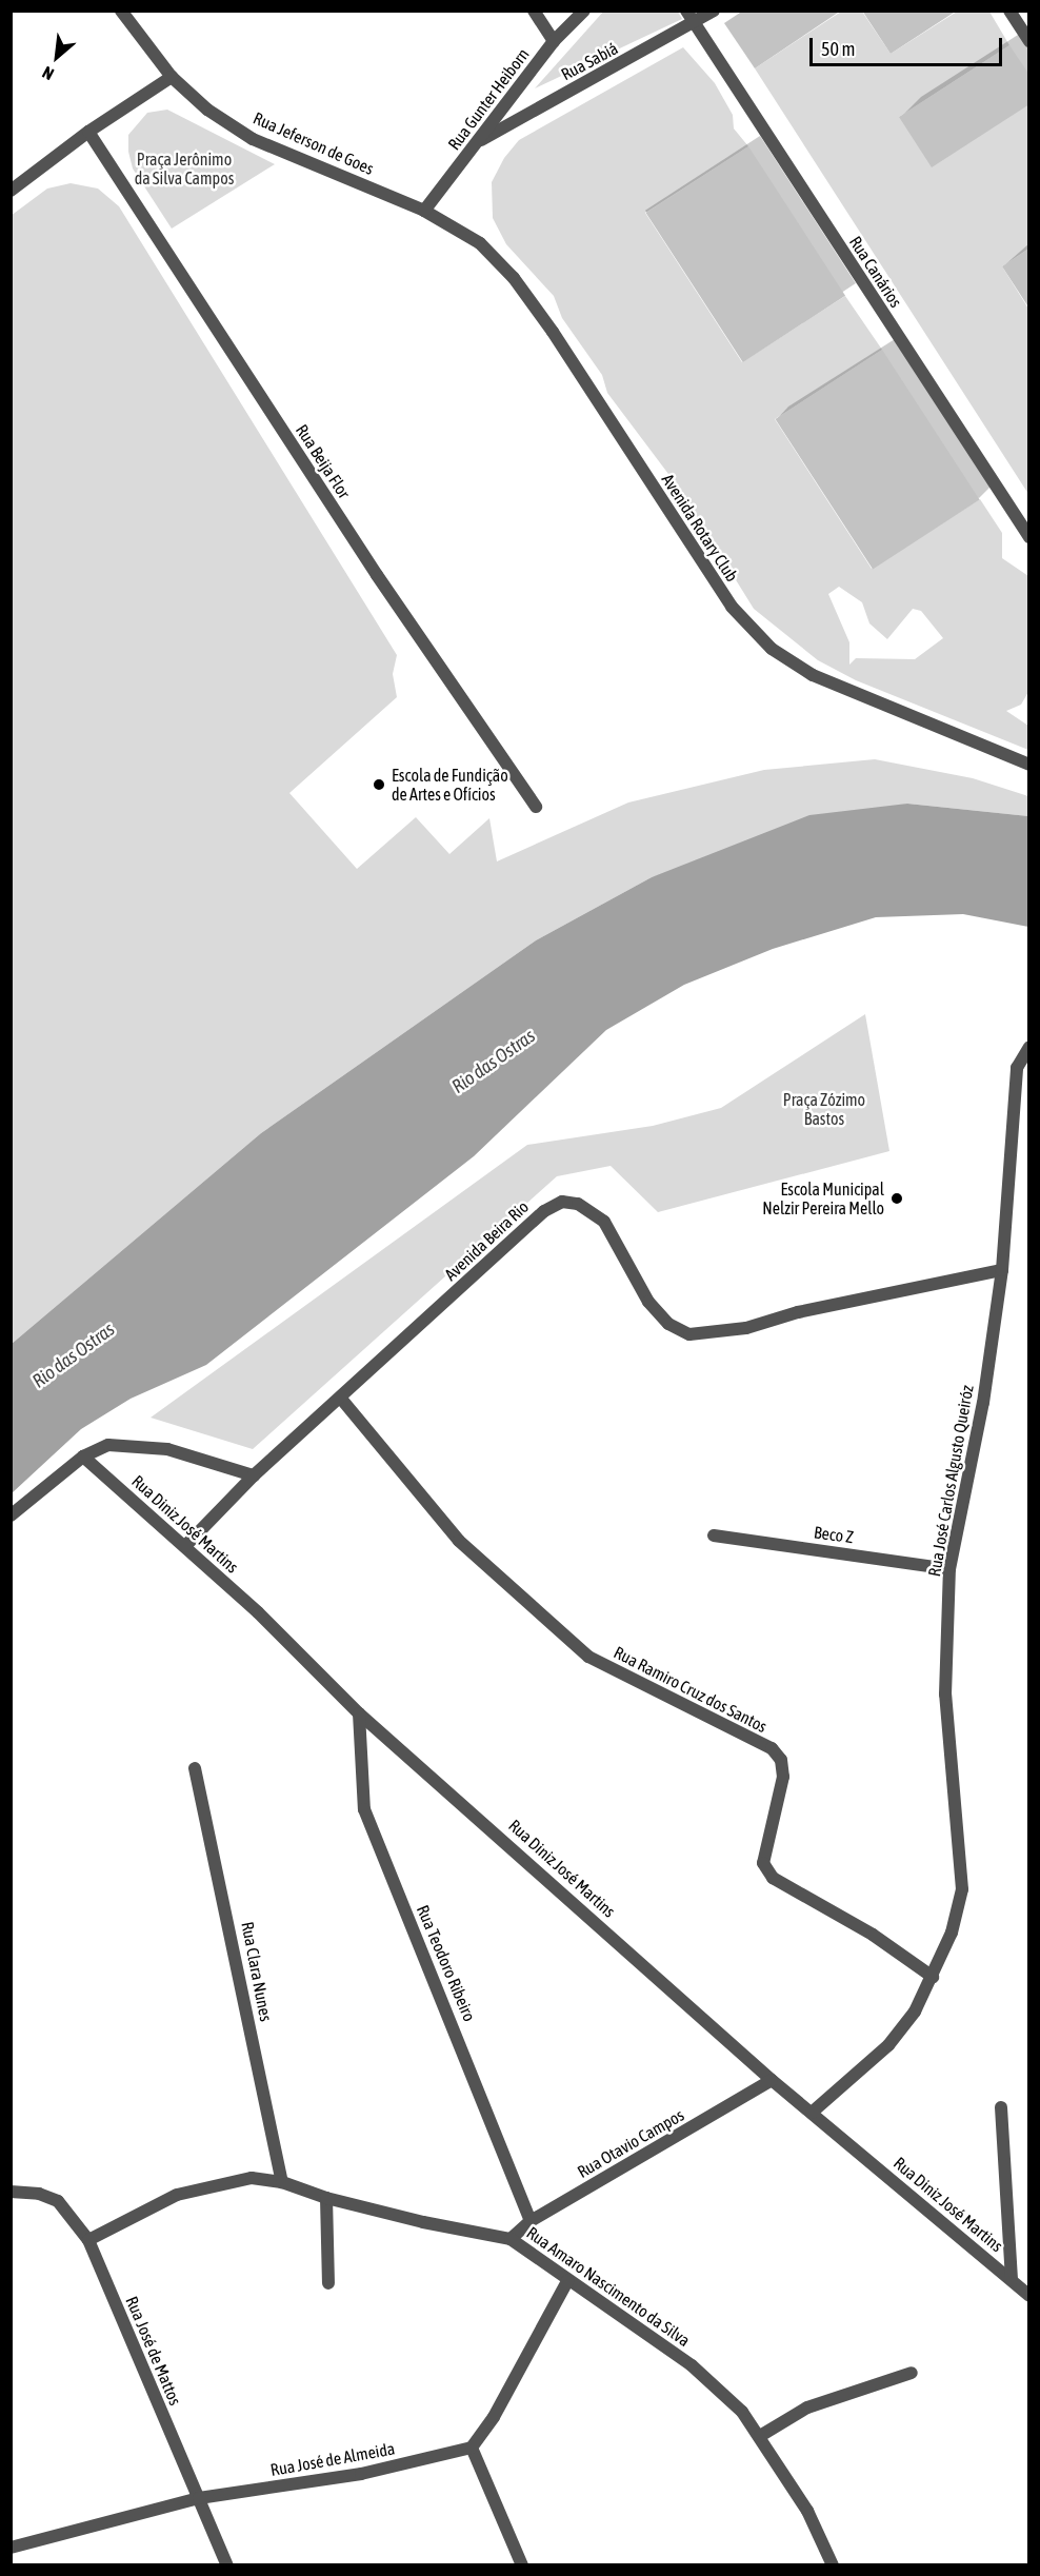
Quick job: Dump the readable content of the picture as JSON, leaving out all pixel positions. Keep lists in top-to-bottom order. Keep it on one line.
{"streets":{"street":["Rua Sabiá","Rua Gunter Heiborn","Rua Jeferson de Goes","Rua Canários","Rua Beija Flor","Avenida Rotary Club","Avenida Beira Rio","Rua José Carlos Algusto Queiróz","Rua Diniz José Martins","Beco Z","Rua Ramiro Cruz dos Santos","Rua Teodoro Ribeiro","Rua Clara Nunes","Rua Otavio Campos","Rua Amaro Nascimento da Silva","Rua José de Mattos","Rua José de Almeida"]},"crossings":[["Rua Sabiá","Rua Gunter Heiborn"],["Rua Sabiá","Rua Canários"],["Rua Gunter Heiborn","Rua Jeferson de Goes"],["Rua Gunter Heiborn","Avenida Rotary Club"],["Rua Jeferson de Goes","Avenida Rotary Club"],["Avenida Beira Rio","Rua José Carlos Algusto Queiróz"],["Avenida Beira Rio","Rua Diniz José Martins"],["Avenida Beira Rio","Rua Ramiro Cruz dos Santos"],["Rua José Carlos Algusto Queiróz","Rua Diniz José Martins"],["Rua José Carlos Algusto Queiróz","Beco Z"],["Rua José Carlos Algusto Queiróz","Rua Ramiro Cruz dos Santos"],["Rua Diniz José Martins","Rua Teodoro Ribeiro"],["Rua Diniz José Martins","Rua Otavio Campos"],["Rua Teodoro Ribeiro","Rua Otavio Campos"],["Rua Clara Nunes","Rua Amaro Nascimento da Silva"],["Rua Otavio Campos","Rua Amaro Nascimento da Silva"],["Rua Amaro Nascimento da Silva","Rua José de Mattos"],["Rua José de Mattos","Rua José de Almeida"]],"water":["Rio das Ostras"],"parks":["Praça Jerônimo da Silva Campos","Praça Zózimo Bastos"],"places":["Escola de Fundição de Artes e Ofícios","Escola Municipal Nelzir Pereira Mello"],"scale_bar":"50 m","north":"bottom left"}
